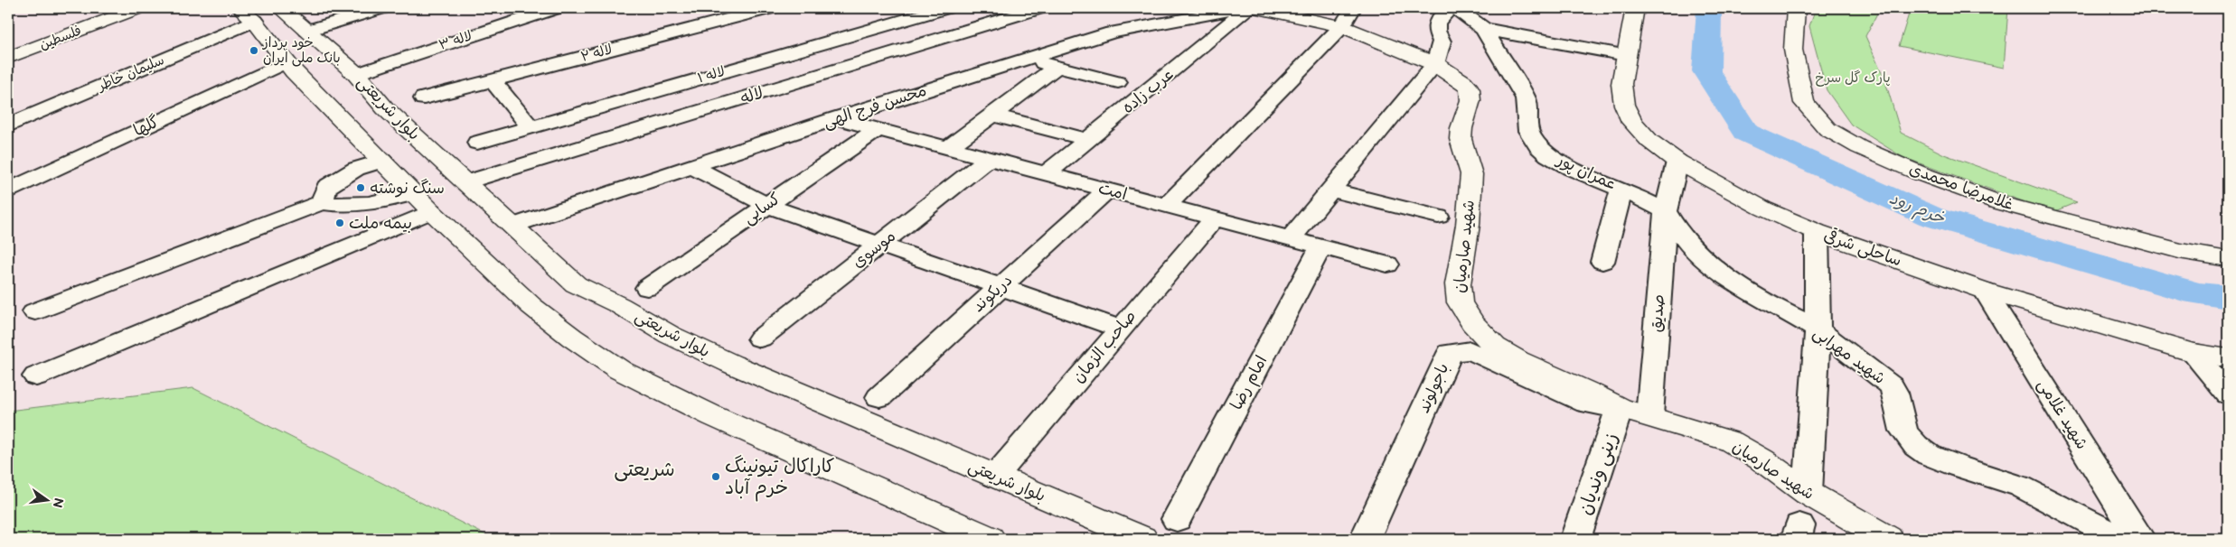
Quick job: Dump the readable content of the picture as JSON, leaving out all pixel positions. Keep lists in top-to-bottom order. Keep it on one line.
{"streets":{"main road":["فلسطین","بلوار شریعتی","غلامرضا محمدی","شهید صارمیان","ساحلی شرقی"],"street":["لاله ۳","لاله ۲","سلیمان خاطر","لاله ۱","عرب زاده","لاله","محسن فرج الهی","گلها","عمران پور","امت","کسایی","موسوی","دریکوند","صدیق","صاحب الزمان","شهید مهرابی","امام رضا","باجولوند","شهید غلامی","زینی وندیان"]},"crossings":[["لاله ۳","بلوار شریعتی"],["عرب زاده","امت"],["لاله","بلوار شریعتی"],["محسن فرج الهی","بلوار شریعتی"],["محسن فرج الهی","امت"],["بلوار شریعتی","صاحب الزمان"],["عمران پور","صدیق"],["عمران پور","شهید مهرابی"],["امت","کسایی"],["امت","موسوی"],["امت","دریکوند"],["امت","صاحب الزمان"],["امت","امام رضا"],["شهید صارمیان","صدیق"],["شهید صارمیان","باجولوند"],["شهید صارمیان","زینی وندیان"],["ساحلی شرقی","صدیق"],["ساحلی شرقی","شهید غلامی"],["صدیق","شهید مهرابی"],["باجولوند","زینی وندیان"]],"districts":["شریعتی"],"water":["خرم رود"],"parks":["پارک گل سرخ"],"places":["خود پرداز بانک ملی ایران","سنگ نوشته","بیمه ملت","کاراکال تیونینگ خرم آباد"],"north":"right"}
